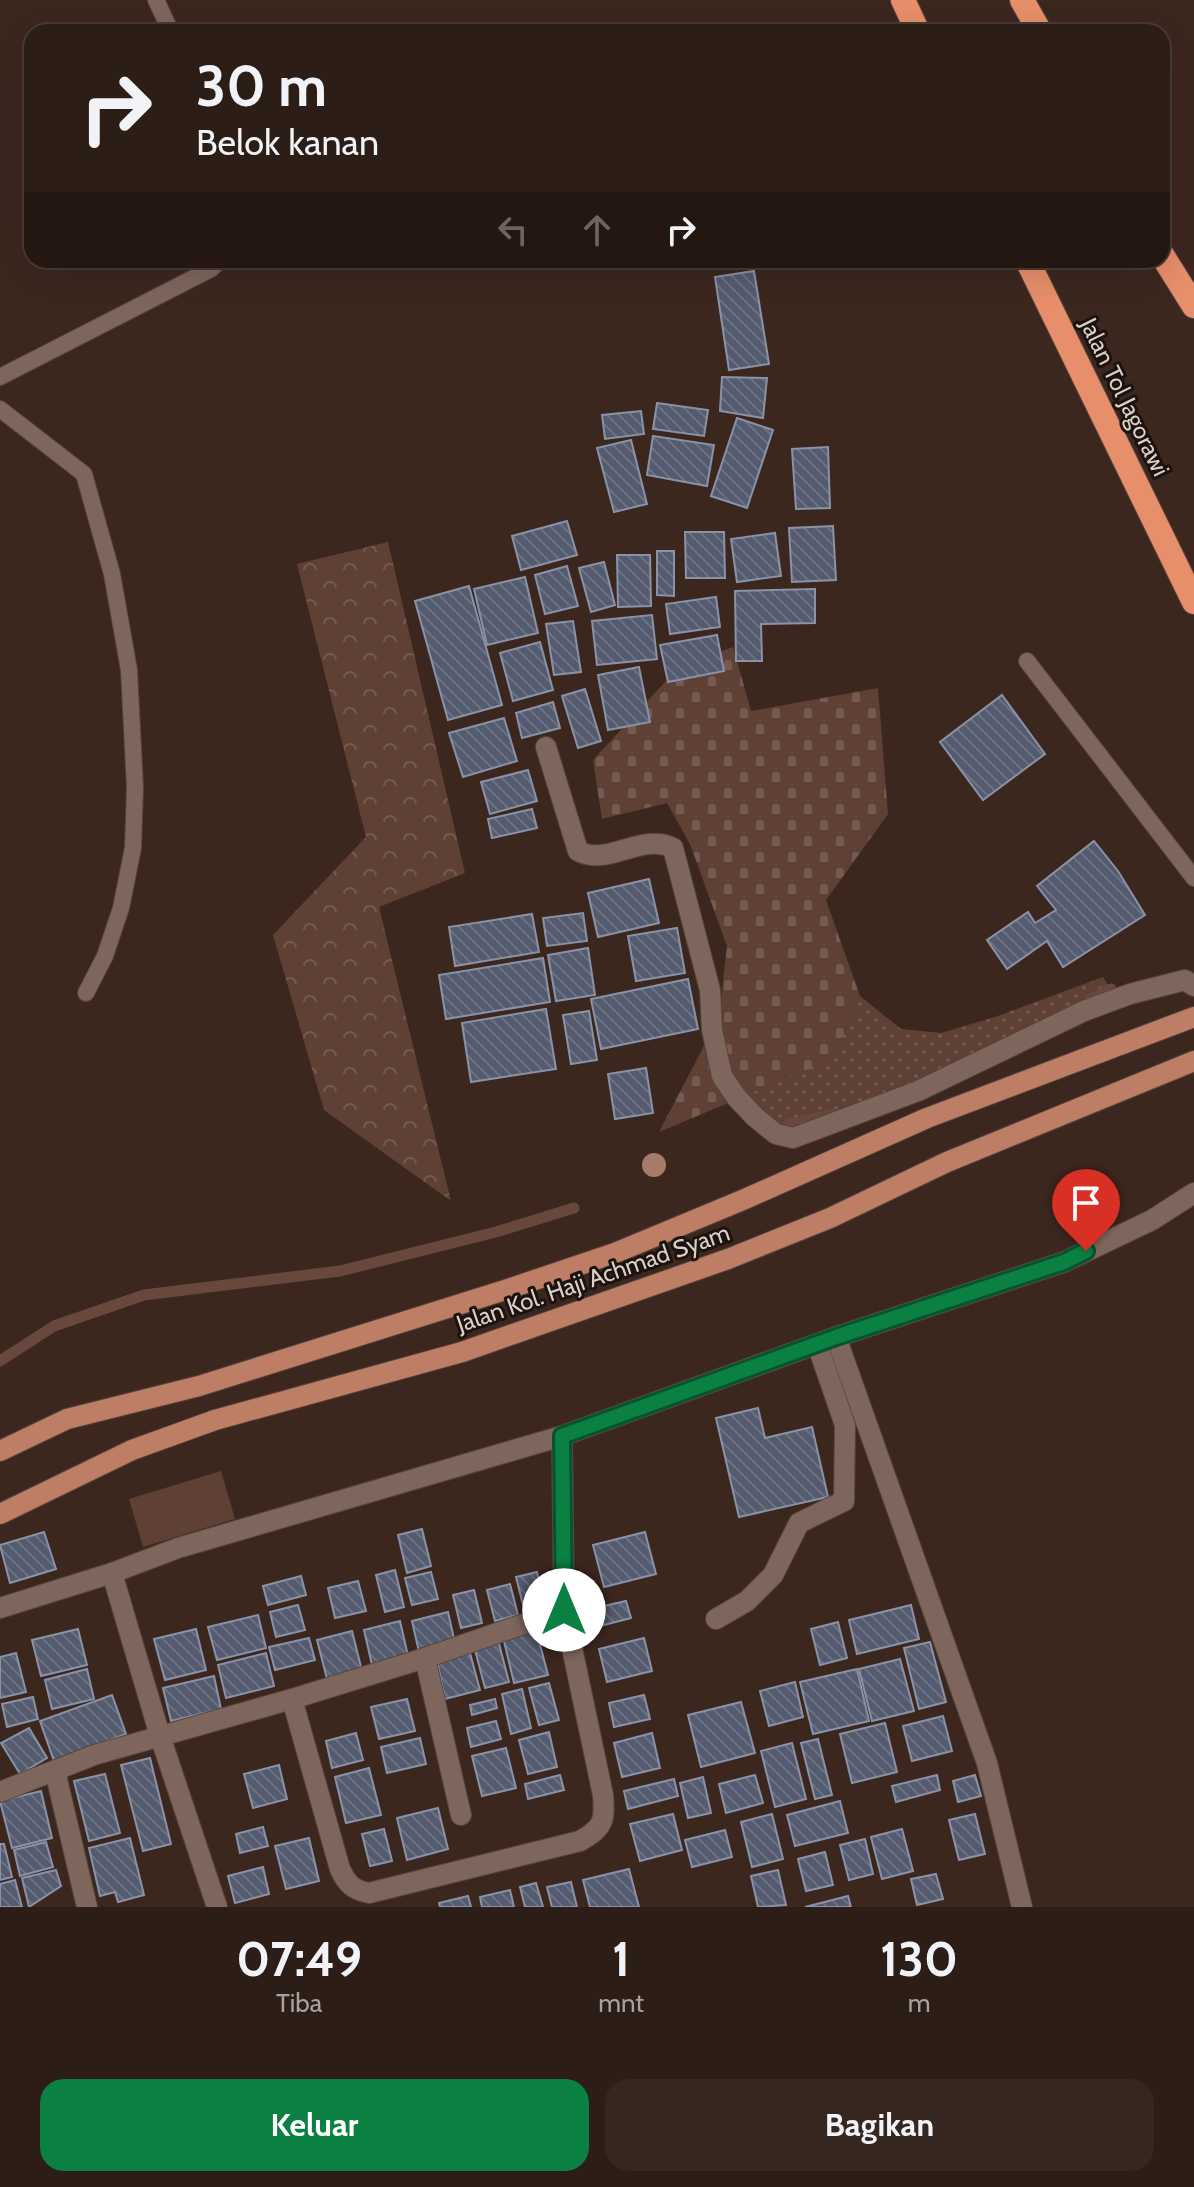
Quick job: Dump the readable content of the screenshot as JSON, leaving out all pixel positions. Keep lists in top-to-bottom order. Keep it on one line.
{"streets":{"highway":["Jalan Tol Jagorawi"],"main road":["Jalan Kol. Haji Achmad Syam"]},"page":{"turn":["30 m","Belok kanan"],"eta":["07:49","Tiba","1","mnt","130","m"],"buttons":["Keluar","Bagikan"]}}
